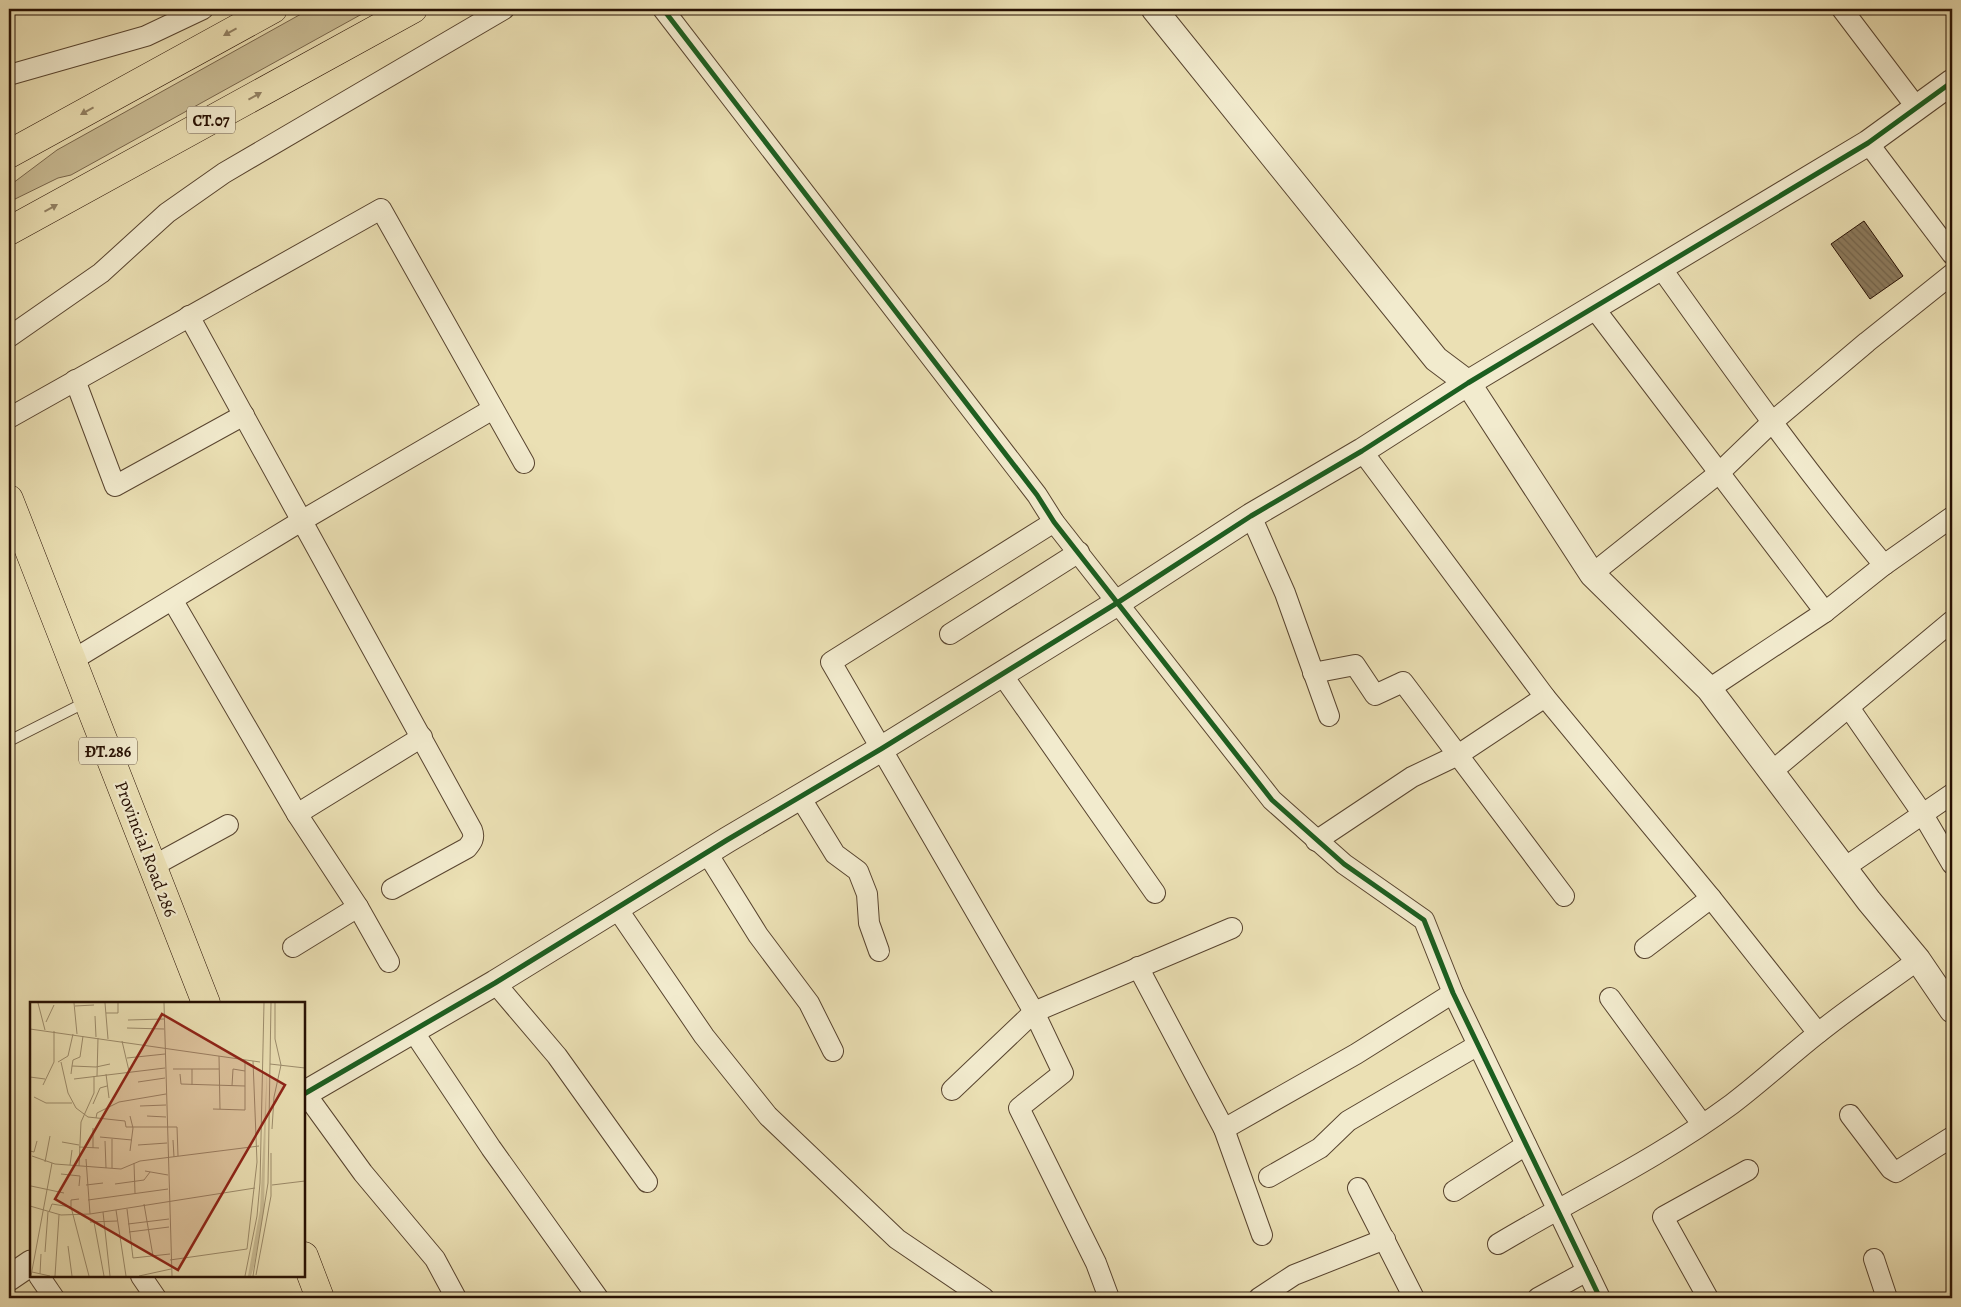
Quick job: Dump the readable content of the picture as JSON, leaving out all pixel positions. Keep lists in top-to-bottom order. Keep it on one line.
{"streets":{"main road":["CT.07","ĐT.286","Provincial Road 286"]}}
